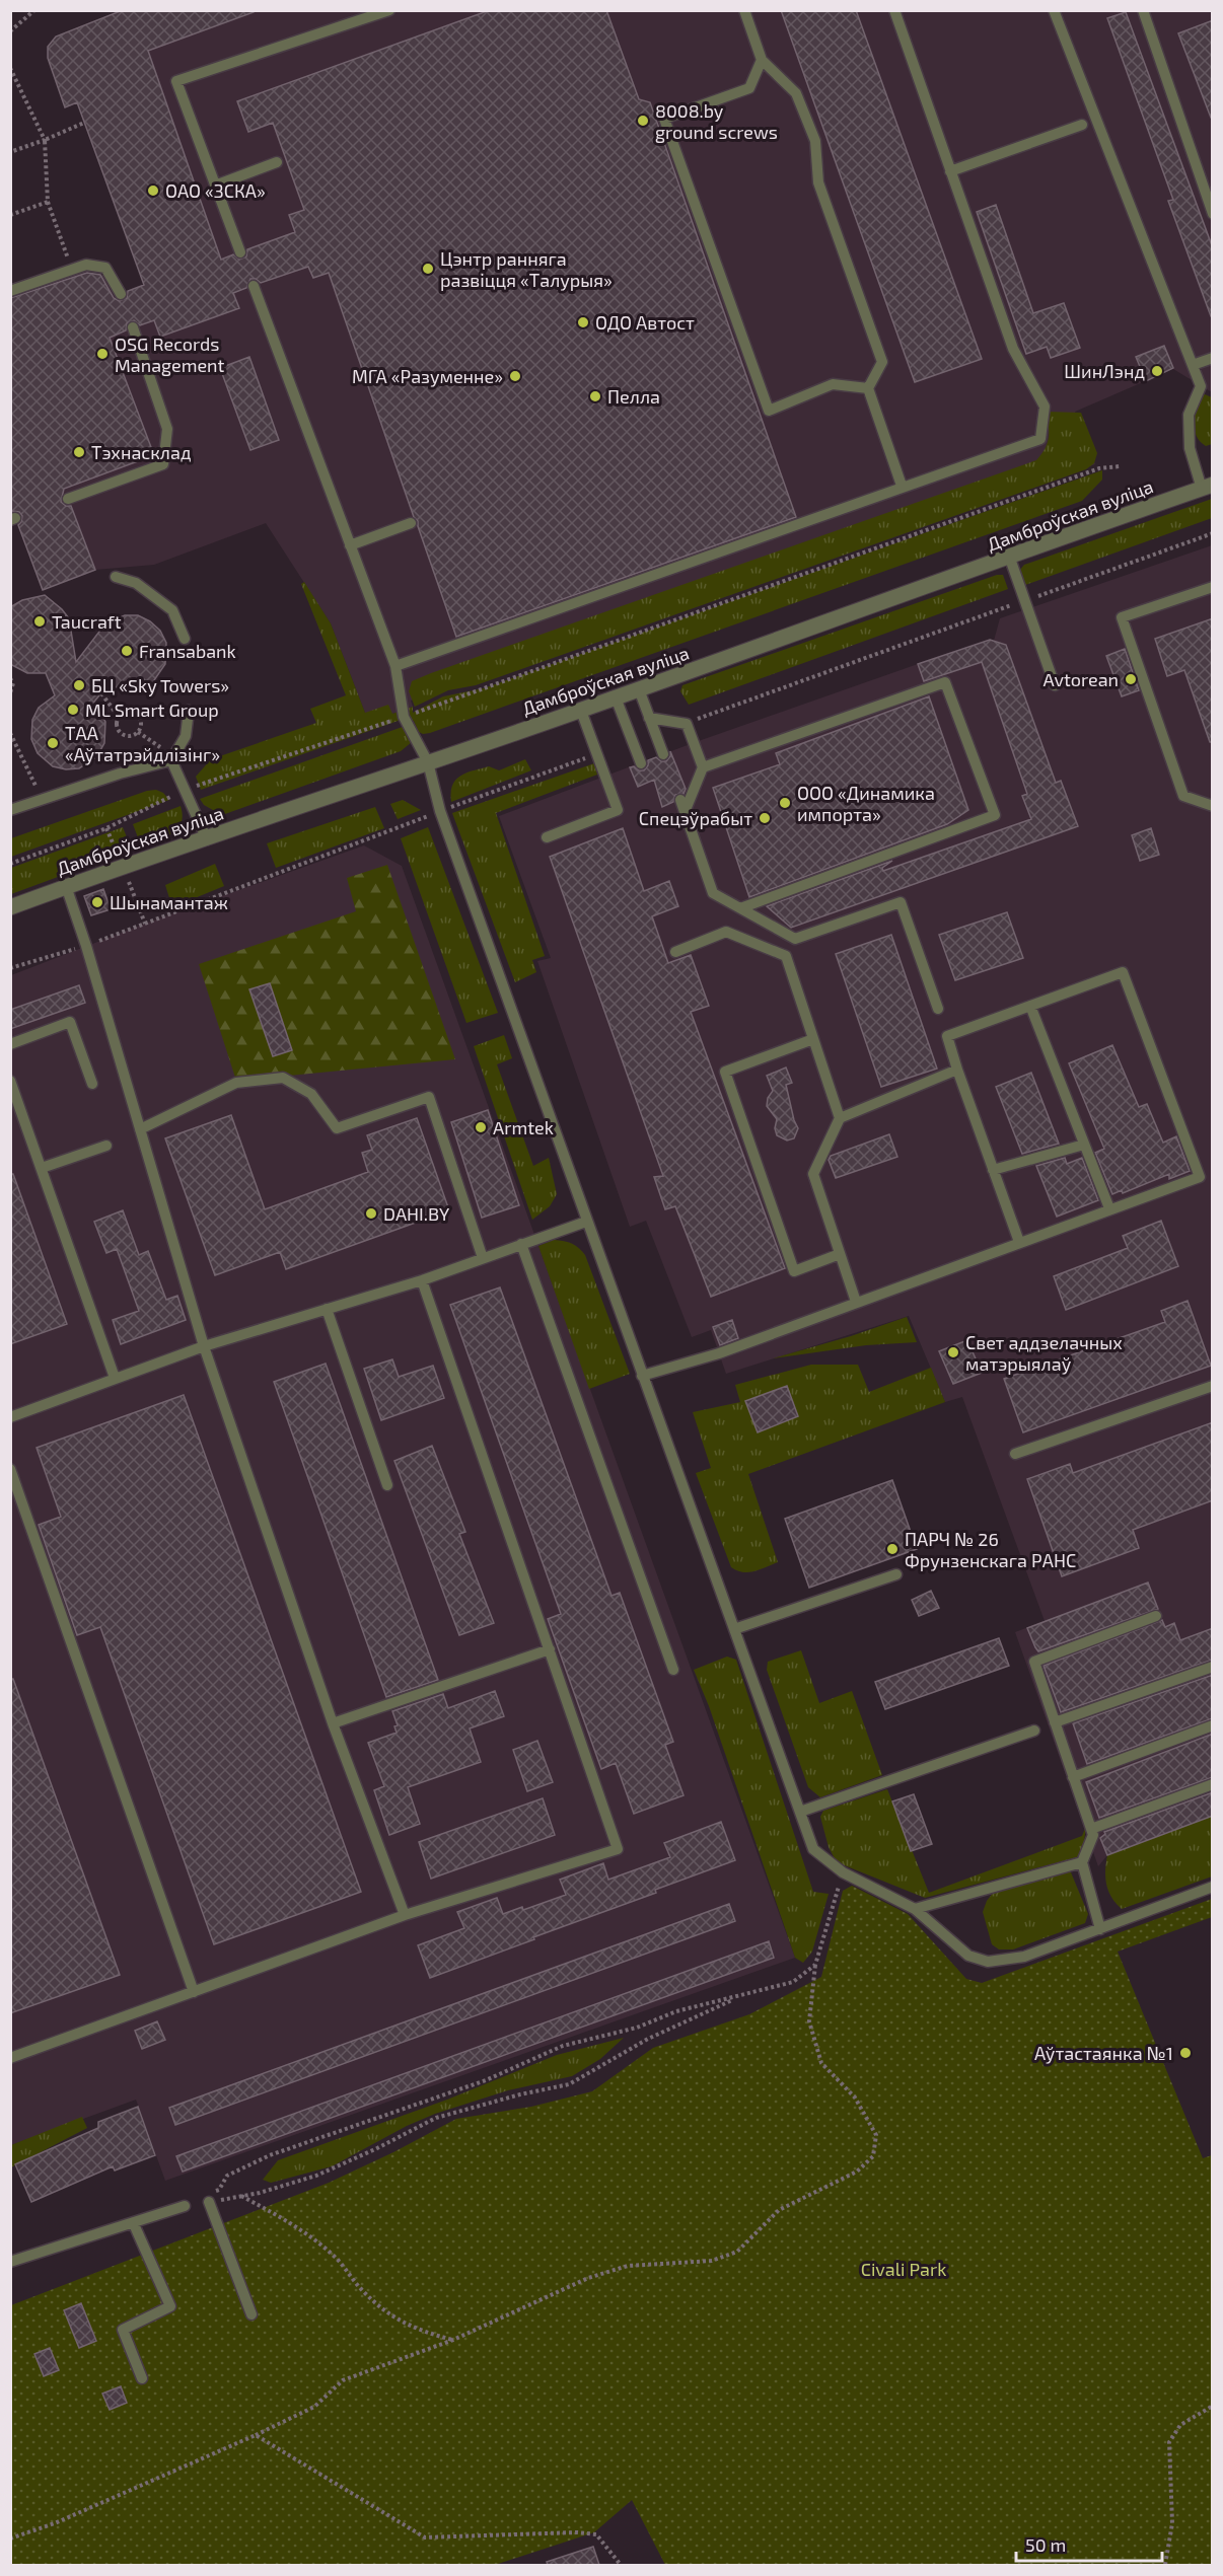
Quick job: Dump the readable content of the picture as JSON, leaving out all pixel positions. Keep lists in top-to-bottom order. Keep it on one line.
{"streets":{"street":["Дамброўская вуліца"]},"parks":["Civali Park"],"places":["8008.by ground screws","ОАО «ЗСКА»","Цэнтр ранняга развіцця «Талурыя»","ОДО Автост","OSG Records Management","ШинЛэнд","МГА «Разуменне»","Пелла","Тэхнасклад","Taucraft","Fransabank","Avtorean","БЦ «Sky Towers»","ML Smart Group","ТАА «Аўтатрэйдлізінг»","ООО «Динамика импорта»","Спецэўрабыт","Шынамантаж","Armtek","DAHI.BY","Свет аддзелачных матэрыялаў","ПАРЧ № 26 Фрунзенскага РАНС","Аўтастаянка №1"],"scale_bar":"50 m"}
